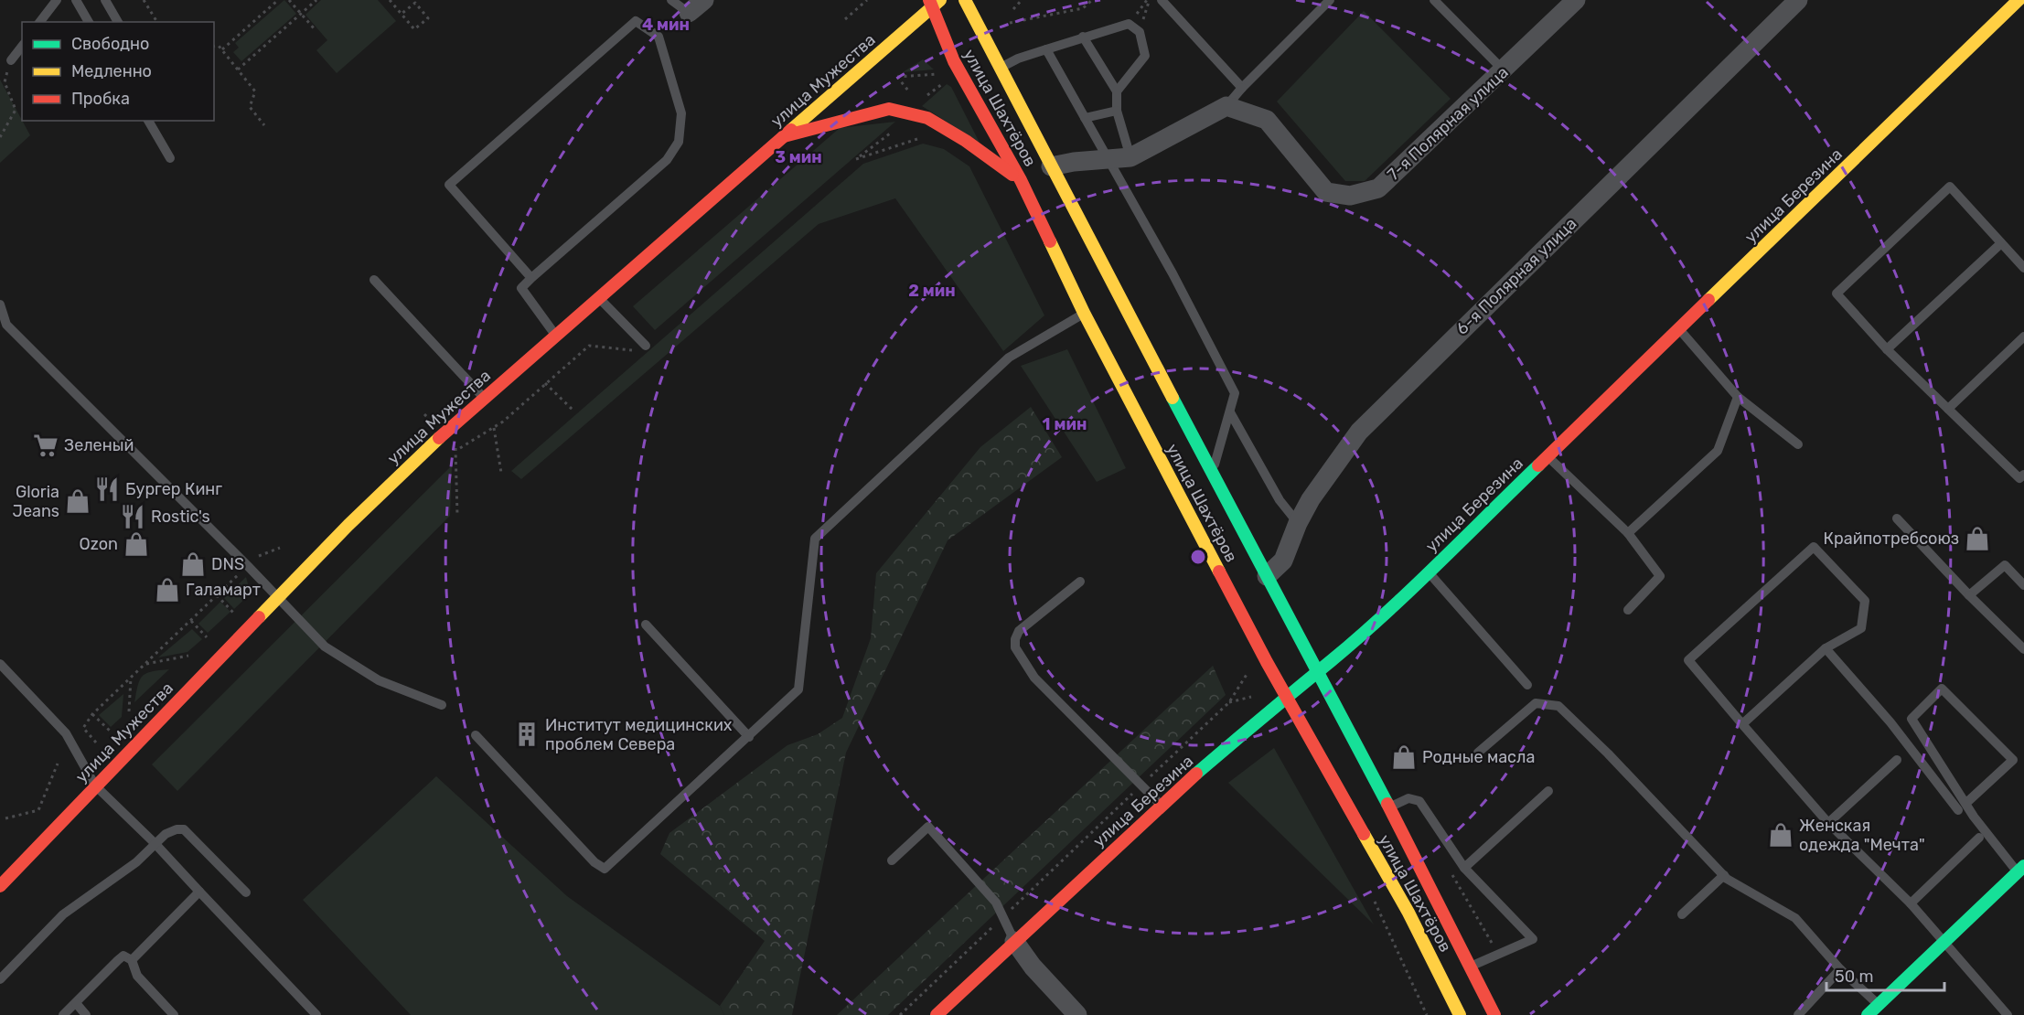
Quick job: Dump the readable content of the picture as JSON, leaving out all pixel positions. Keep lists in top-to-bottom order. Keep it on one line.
{"streets":{"main road":["улица Мужества","улица Шахтёров","улица Березина"],"street":["7-я Полярная улица","6-я Полярная улица"]},"crossings":[["улица Мужества","улица Шахтёров"],["улица Шахтёров","улица Березина"],["улица Шахтёров","6-я Полярная улица"]],"places":{"supermarket":["Зеленый"],"restaurant":["Бургер Кинг","Rostic's"],"shop":["Gloria Jeans","Крайпотребсоюз","Ozon","DNS","Галамарт","Родные масла","Женская одежда \"Мечта\""],"building":["Институт медицинских проблем Севера"]},"legend":["Свободно","Медленно","Пробка"],"scale_bar":"50 m","rings":["4 мин","3 мин","2 мин","1 мин"]}
